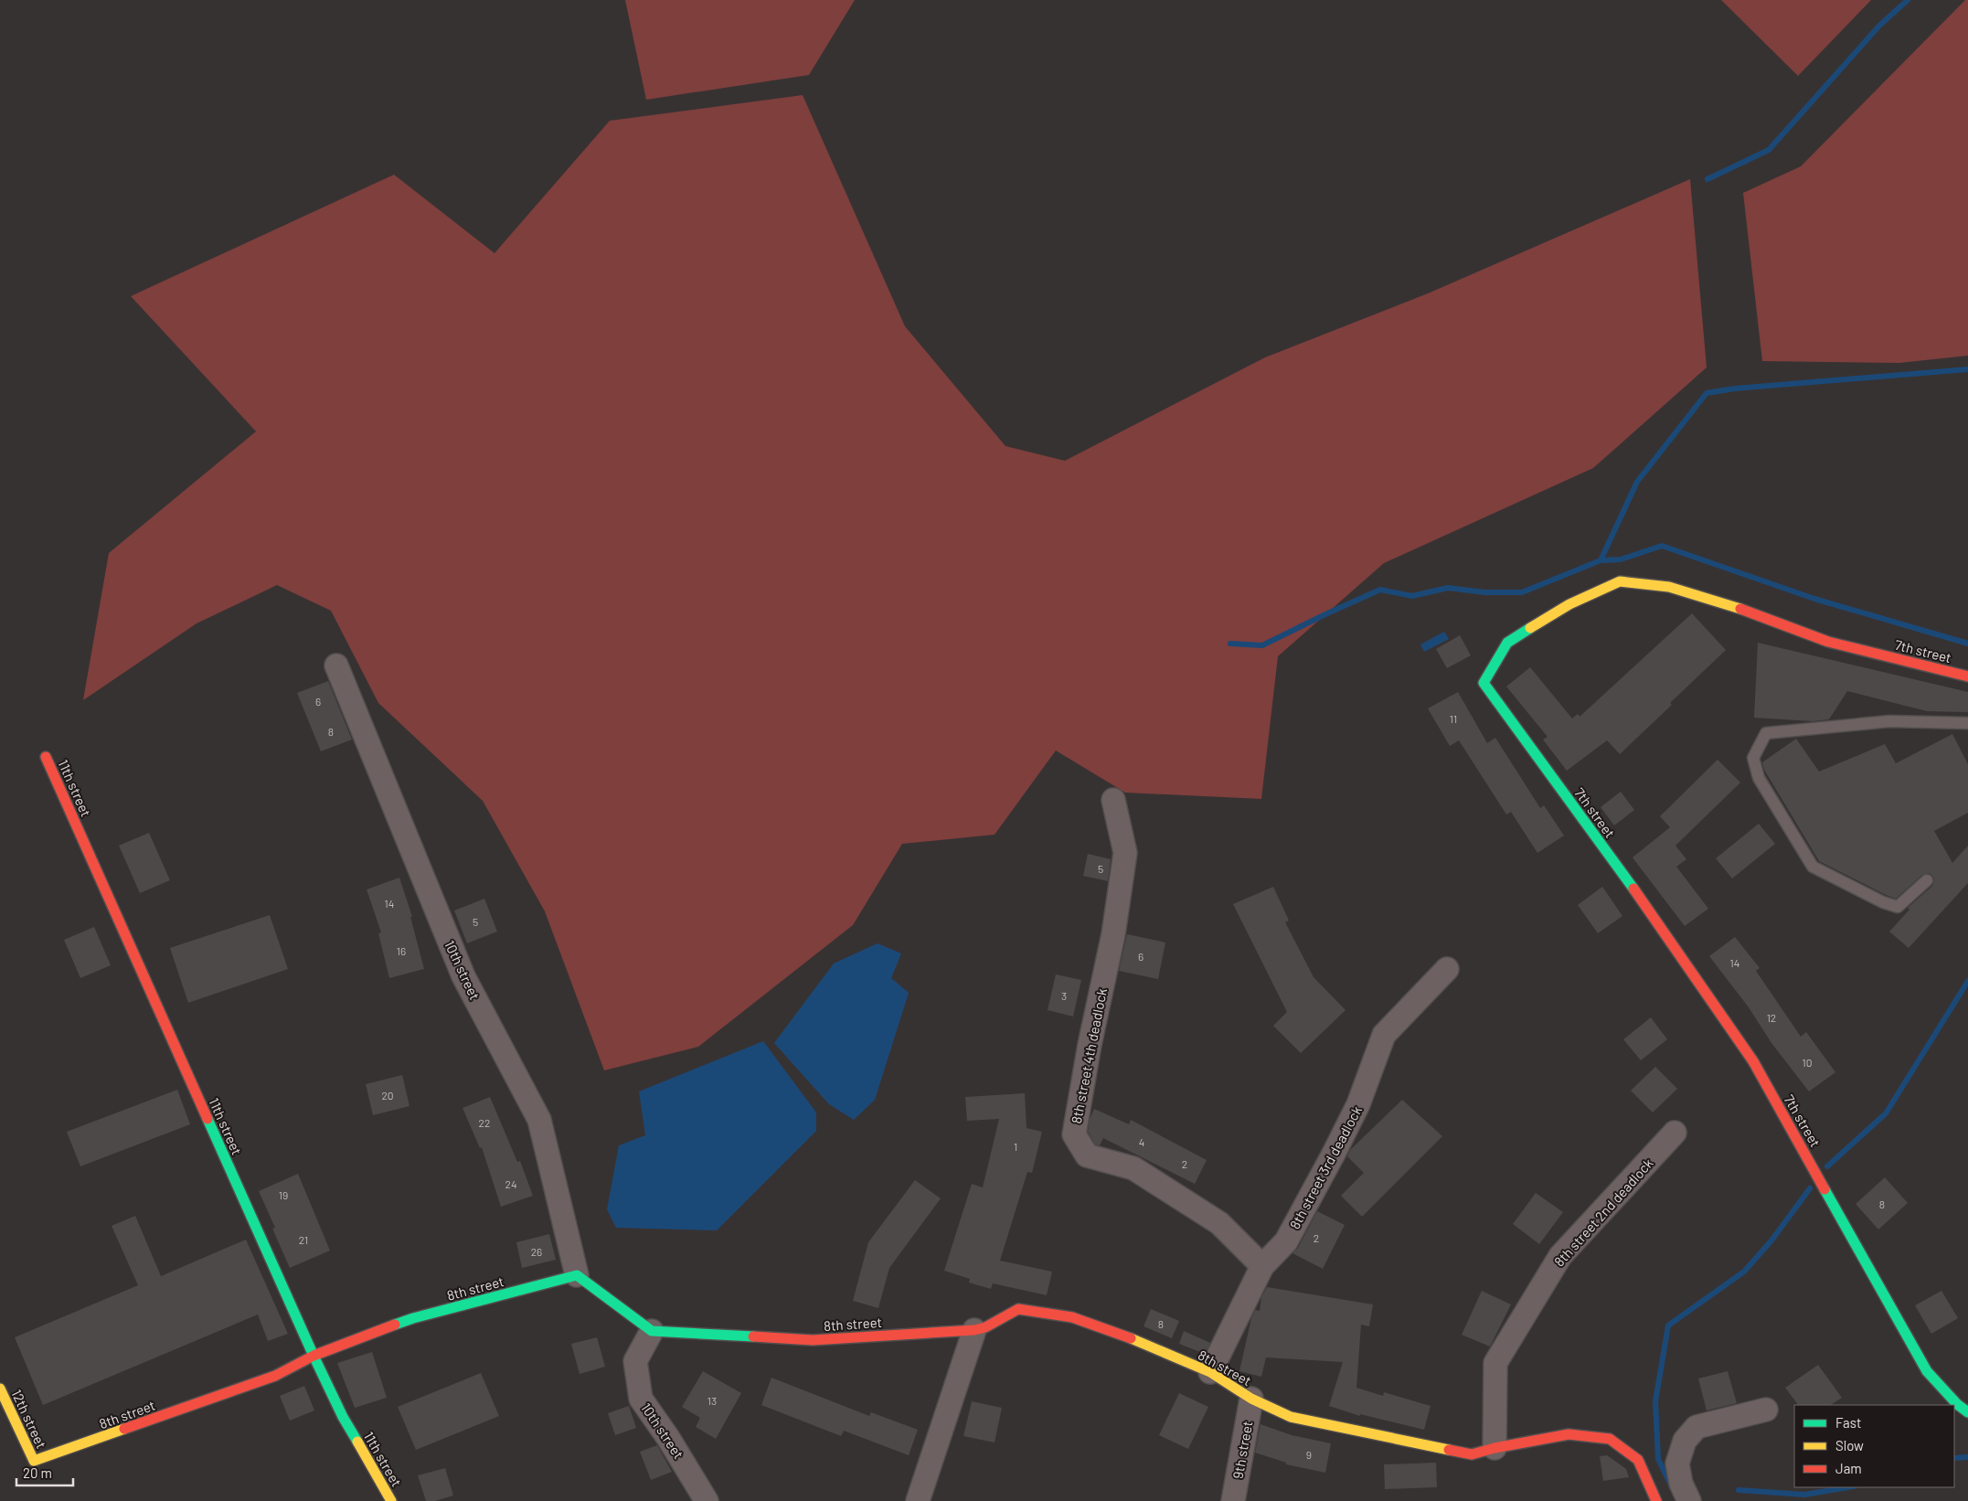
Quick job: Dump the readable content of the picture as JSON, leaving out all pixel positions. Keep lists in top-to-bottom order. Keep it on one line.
{"streets":{"street":["7th street","11th street","10th street","8th street 4th deadlock","8th street 3rd deadlock","8th street 2nd deadlock","8th street","12th street","9th street"]},"crossings":[["11th street","8th street"],["10th street","8th street"],["8th street 4th deadlock","8th street 3rd deadlock"],["8th street 3rd deadlock","8th street"],["8th street 2nd deadlock","8th street"],["8th street","12th street"],["8th street","9th street"]],"house_numbers":["6","11","8","5","14","5","16","6","14","3","12","10","20","22","4","1","2","24","19","8","2","21","26","8","13","9"],"legend":["Fast","Slow","Jam"],"scale_bar":"20 m"}
